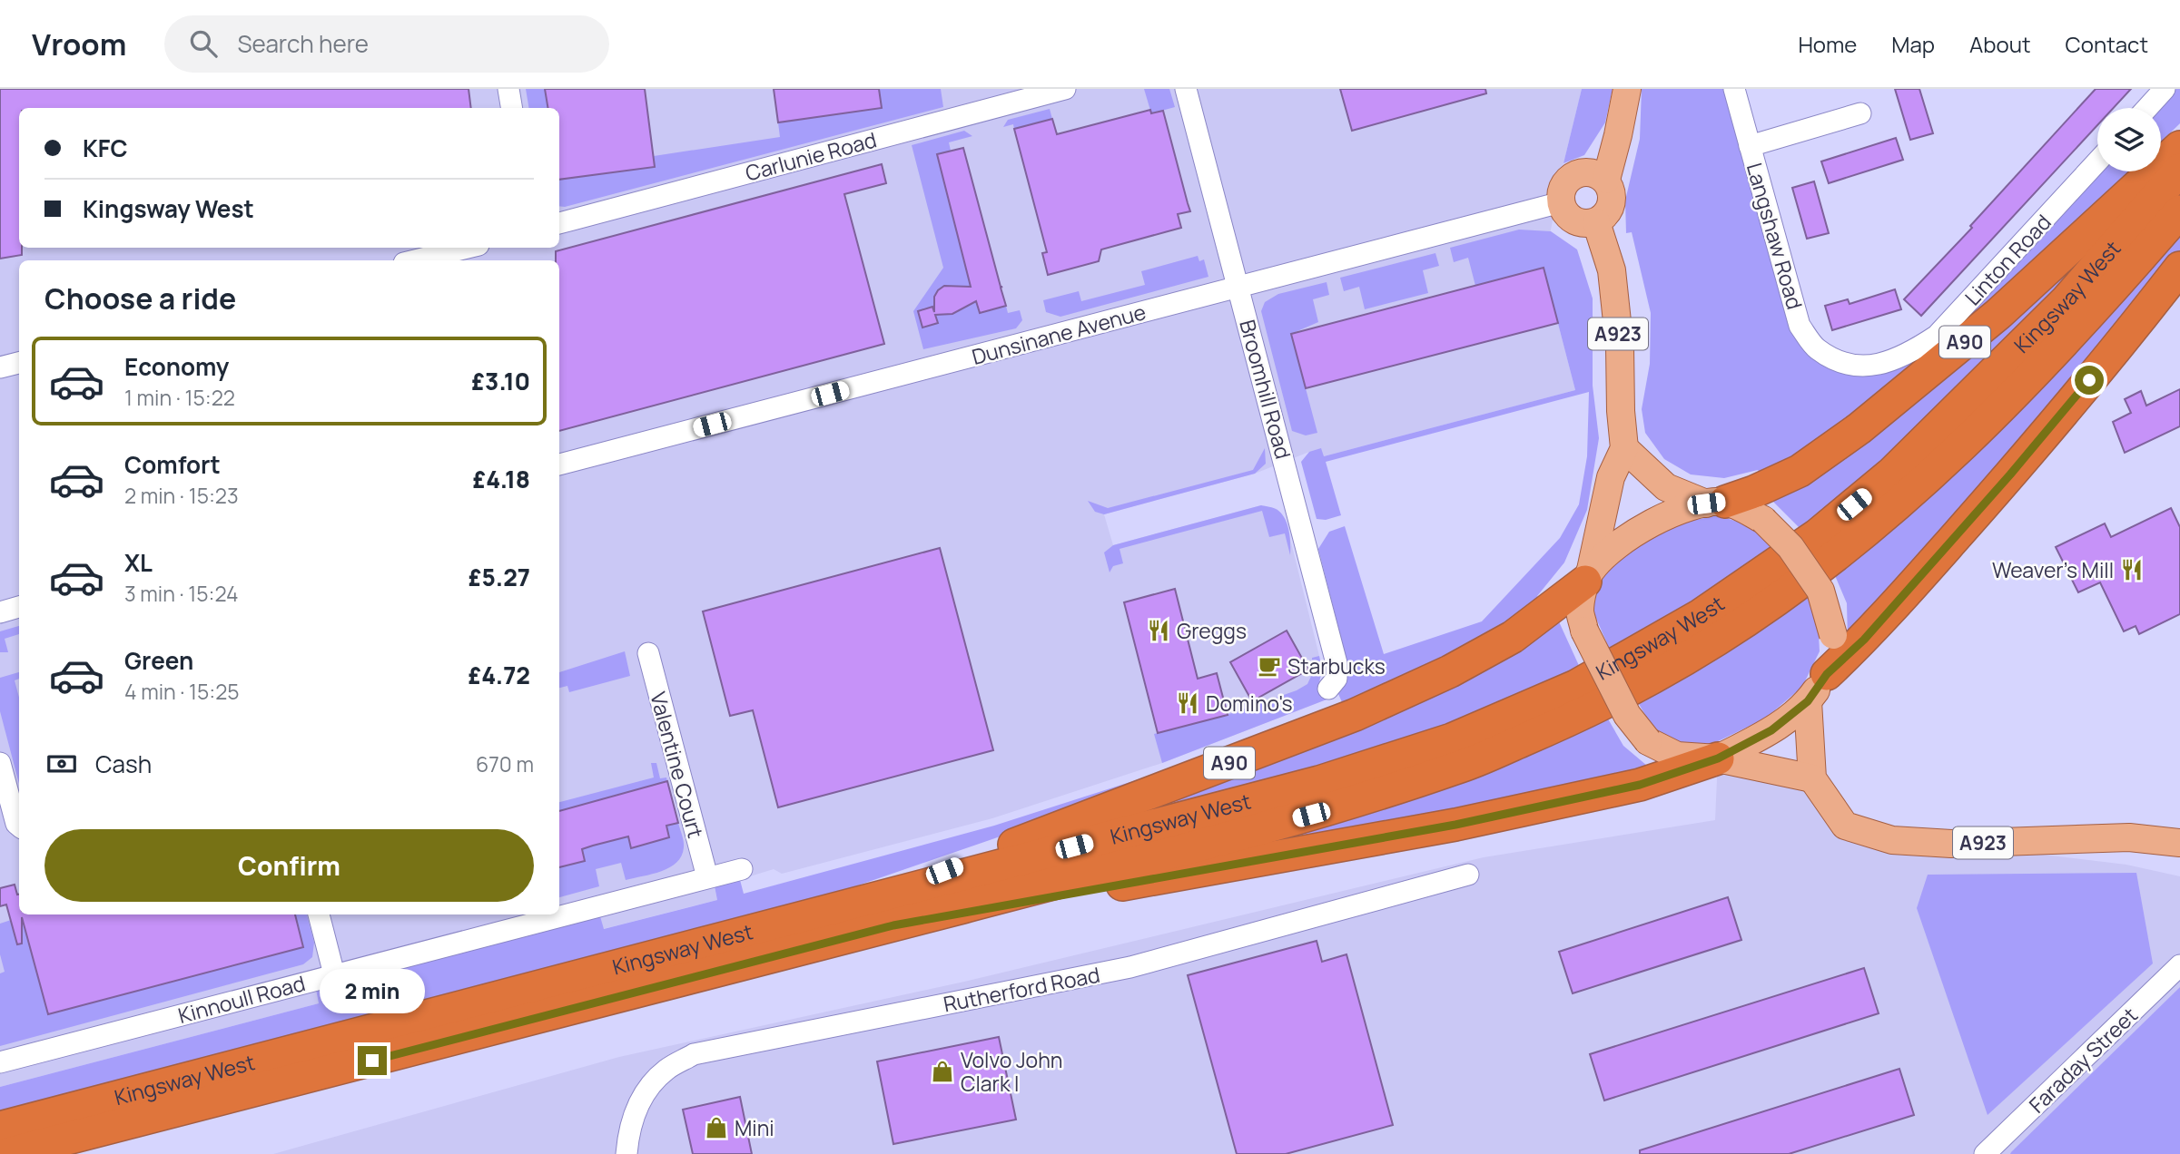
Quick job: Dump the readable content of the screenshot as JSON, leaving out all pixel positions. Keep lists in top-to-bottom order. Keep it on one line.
{"streets":{"highway":["Kingsway West","A90"],"main road":["A923"],"street":["Carlunie Road","Langshaw Road","Linton Road","Dunsinane Avenue","Broomhill Road","Valentine Court","Rutherford Road","Kinnoull Road","Faraday Street"]},"crossings":[["Langshaw Road","Linton Road"],["Kingsway West","A90"],["Dunsinane Avenue","A923"],["Dunsinane Avenue","Broomhill Road"],["Valentine Court","Kinnoull Road"]],"places":{"restaurant":["Weaver's Mill","Greggs","Domino's"],"cafe":["Starbucks"],"shop":["Volvo John Clark l","Mini"]},"page":{"header":"Vroom","search":"Search here","nav":["Home","Map","About","Contact"],"banner":["KFC","Kingsway West"],"heading":"Choose a ride","list":[{"name":"Economy","note":"1 min · 15:22","value":"£3.10"},{"name":"Comfort","note":"2 min · 15:23","value":"£4.18"},{"name":"XL","note":"3 min · 15:24","value":"£5.27"},{"name":"Green","note":"4 min · 15:25","value":"£4.72"}],"pay":["Cash","670 m"],"buttons":"Confirm","bubble":"2 min"}}
